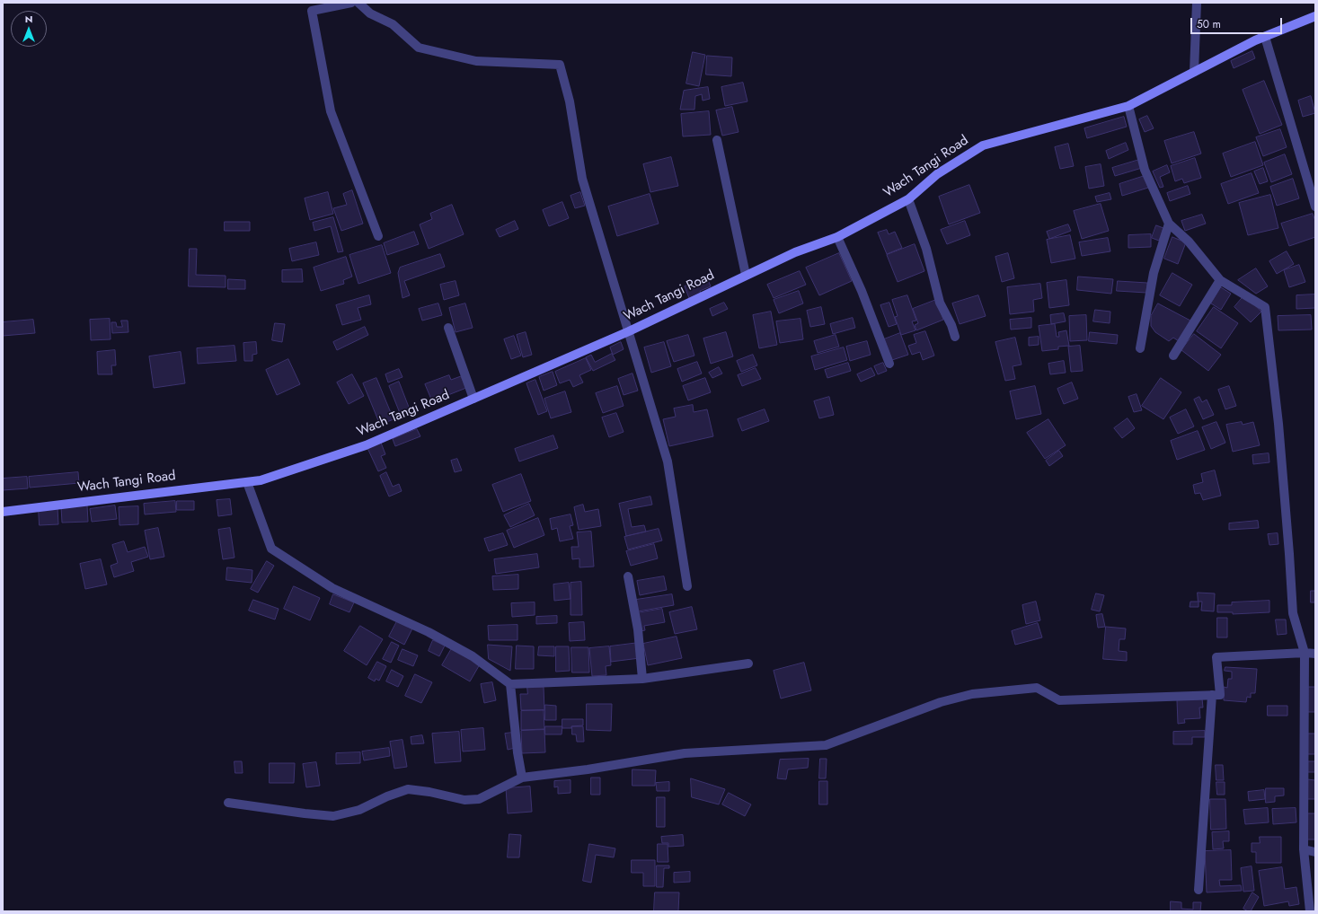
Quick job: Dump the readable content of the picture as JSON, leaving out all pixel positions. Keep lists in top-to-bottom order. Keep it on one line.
{"streets":{"main road":["Wach Tangi Road"]},"scale_bar":"50 m","north":"top"}
